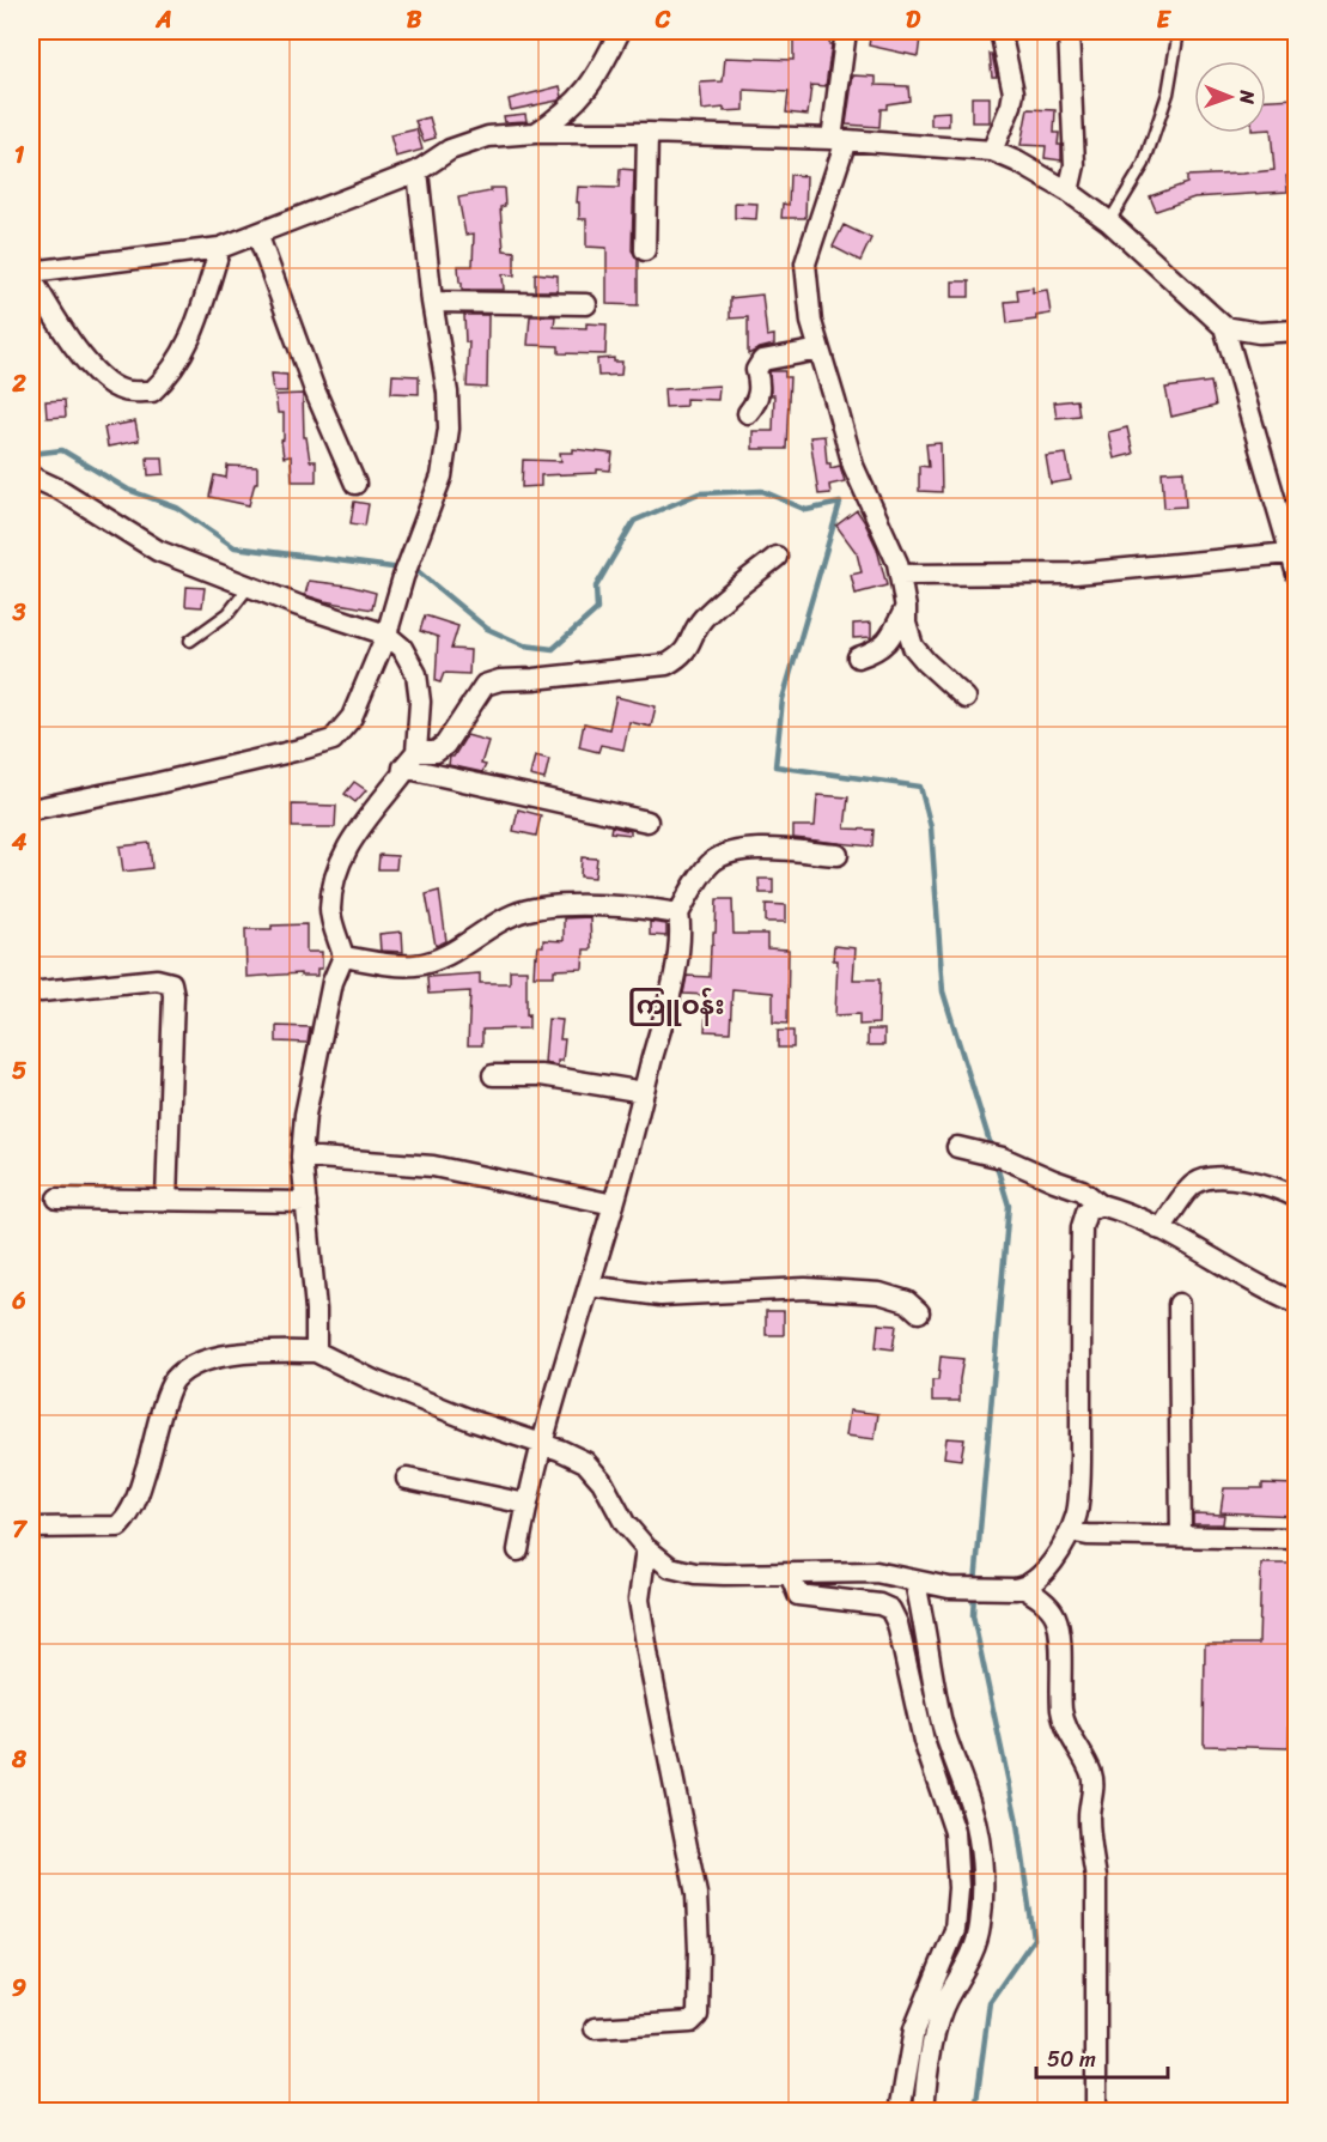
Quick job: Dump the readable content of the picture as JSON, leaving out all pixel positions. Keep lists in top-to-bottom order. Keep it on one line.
{"districts":["ကြူဝန်း"],"scale_bar":"50 m","north":"right","grid":{"columns":["A","B","C","D","E"],"rows":["1","2","3","4","5","6","7","8","9"]}}
